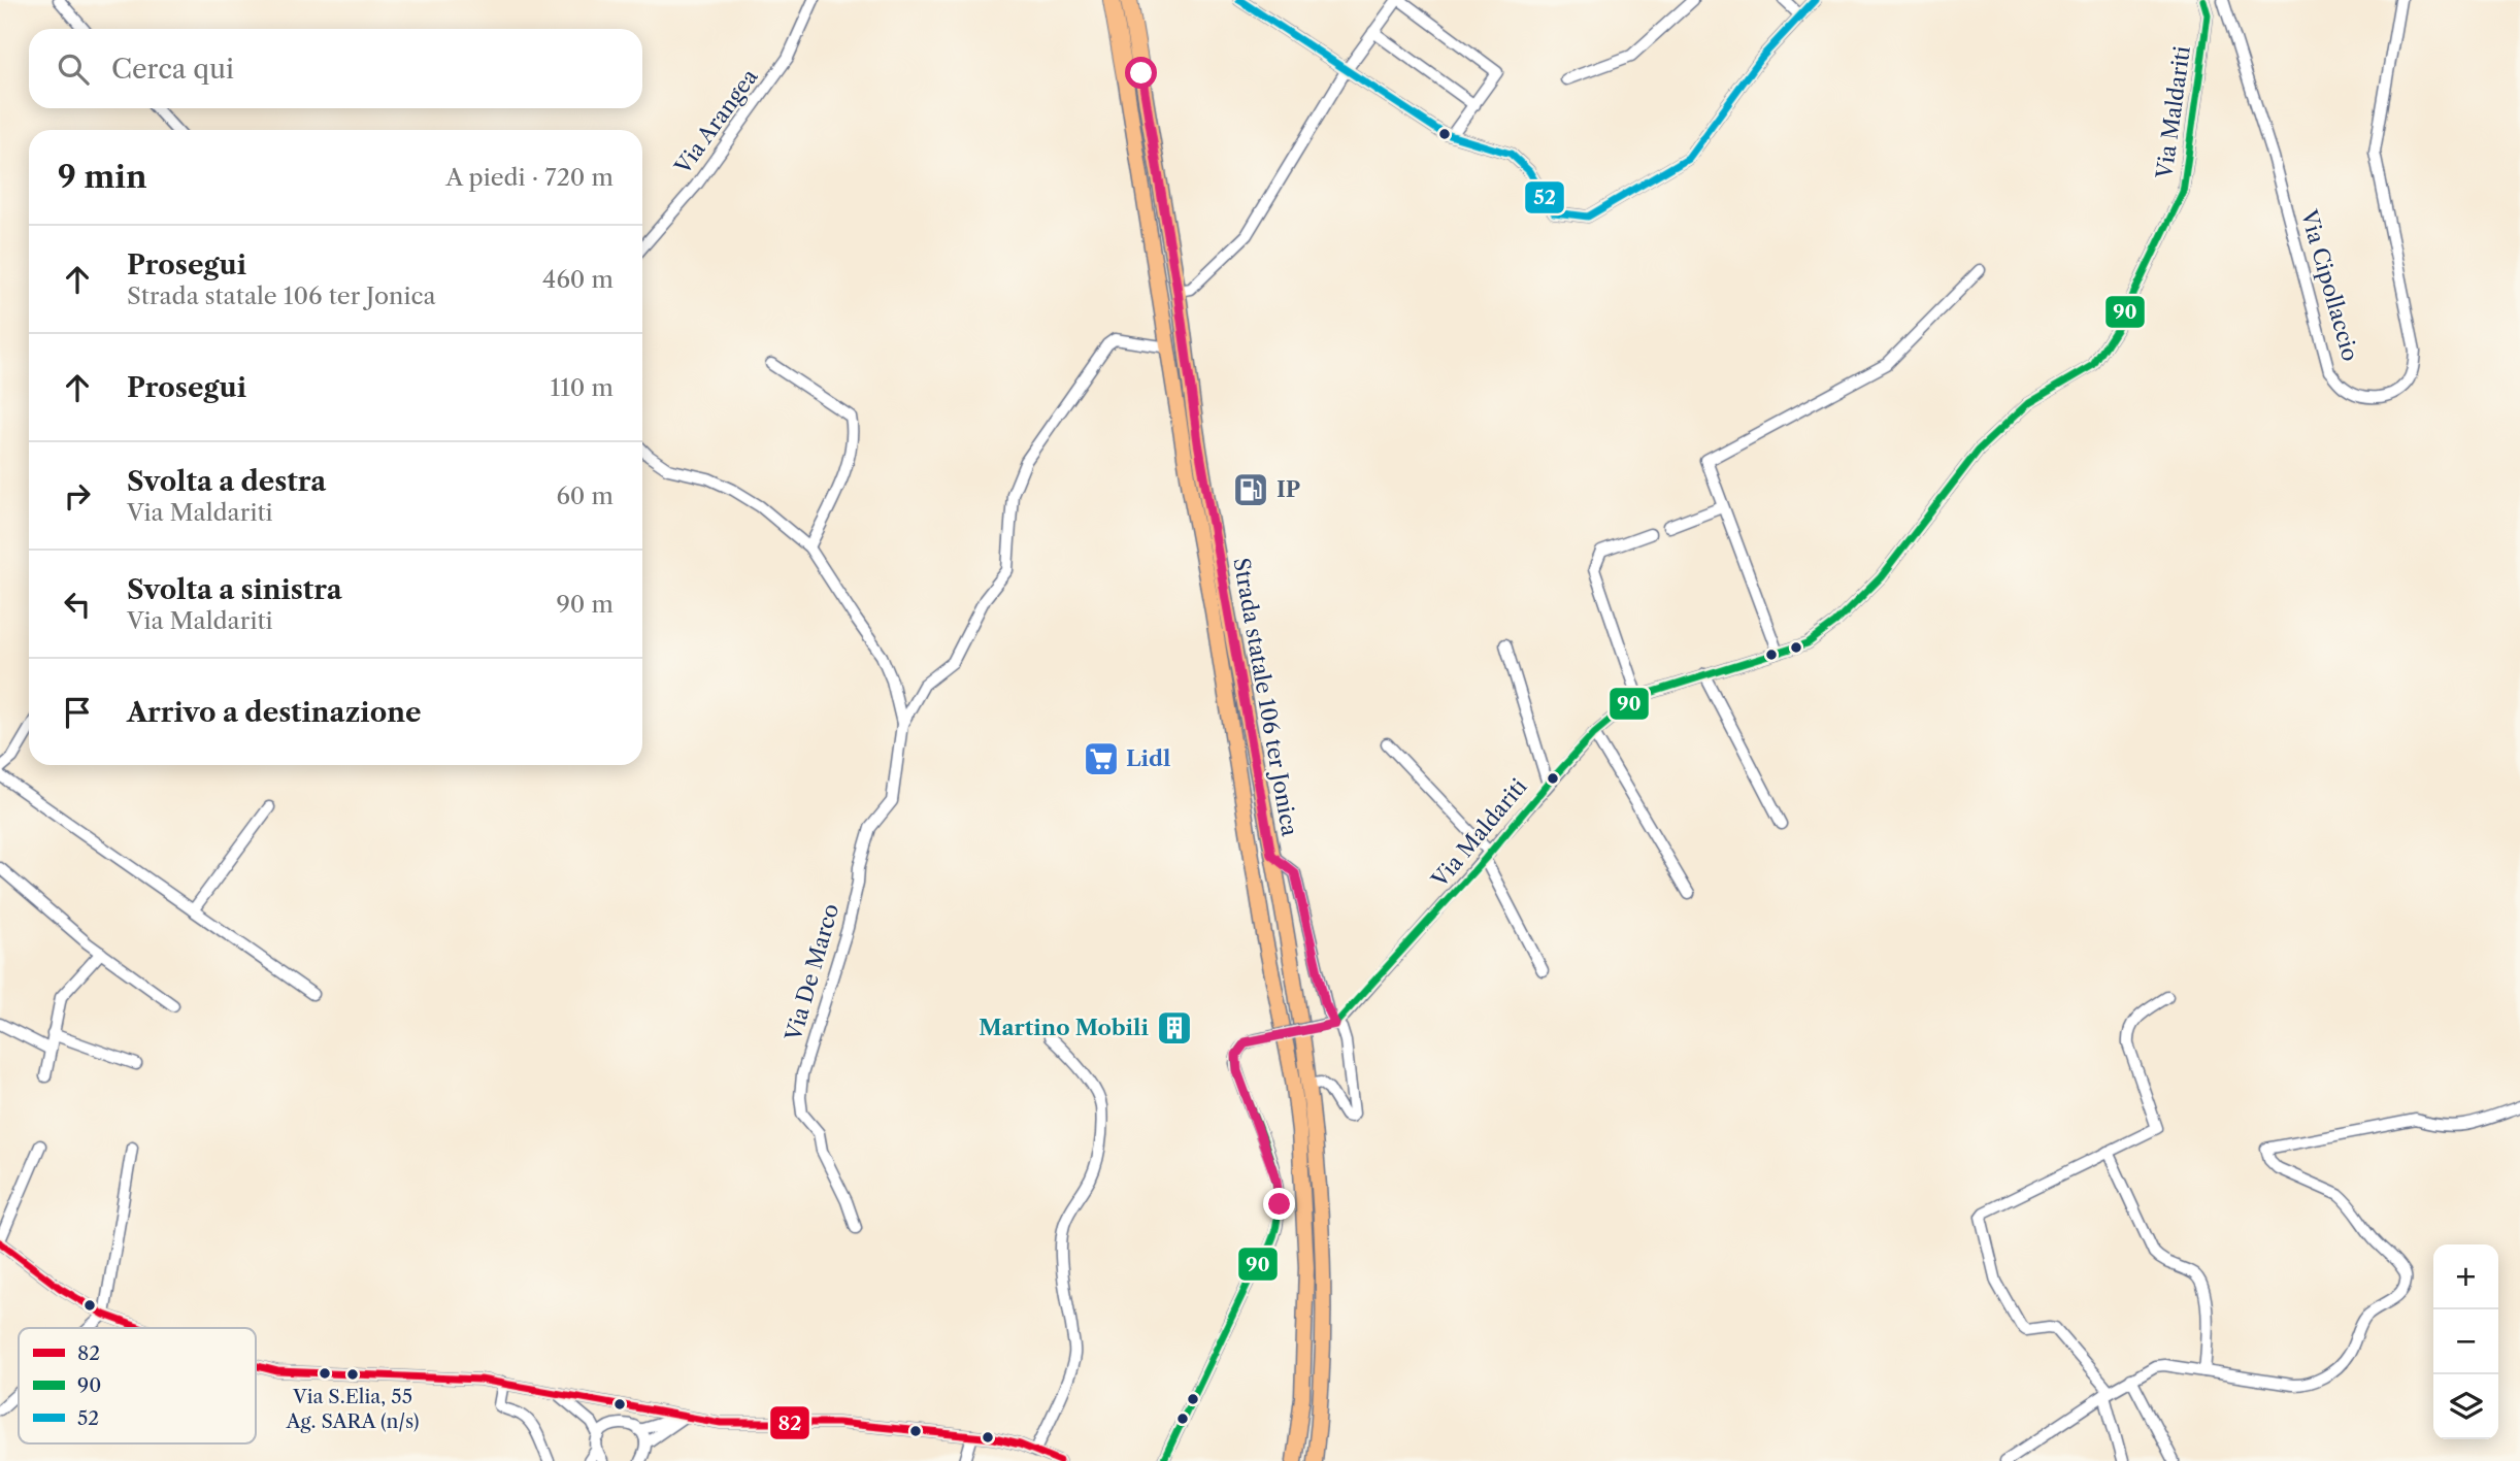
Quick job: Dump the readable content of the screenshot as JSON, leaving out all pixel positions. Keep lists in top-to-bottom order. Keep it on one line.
{"streets":{"main road":["Strada statale 106 ter Jonica"],"street":["Via Maldariti","Via Arangea","Via Cipollaccio","Via De Marco"]},"places":{"fuel station":["IP"],"supermarket":["Lidl"],"building":["Martino Mobili"],"other":["Via S.Elia, 55 Ag. SARA (n/s)"]},"lines":["transit line 90","transit line 52","transit line 82"],"legend":["82","90","52"],"page":{"search":"Cerca qui","heading":["9 min","A piedi · 720 m"],"list":[["Prosegui","Strada statale 106 ter Jonica","460 m"],["Prosegui","110 m"],["Svolta a destra","Via Maldariti","60 m"],["Svolta a sinistra","Via Maldariti","90 m"],"Arrivo a destinazione"],"map_buttons":["+","−"]}}
